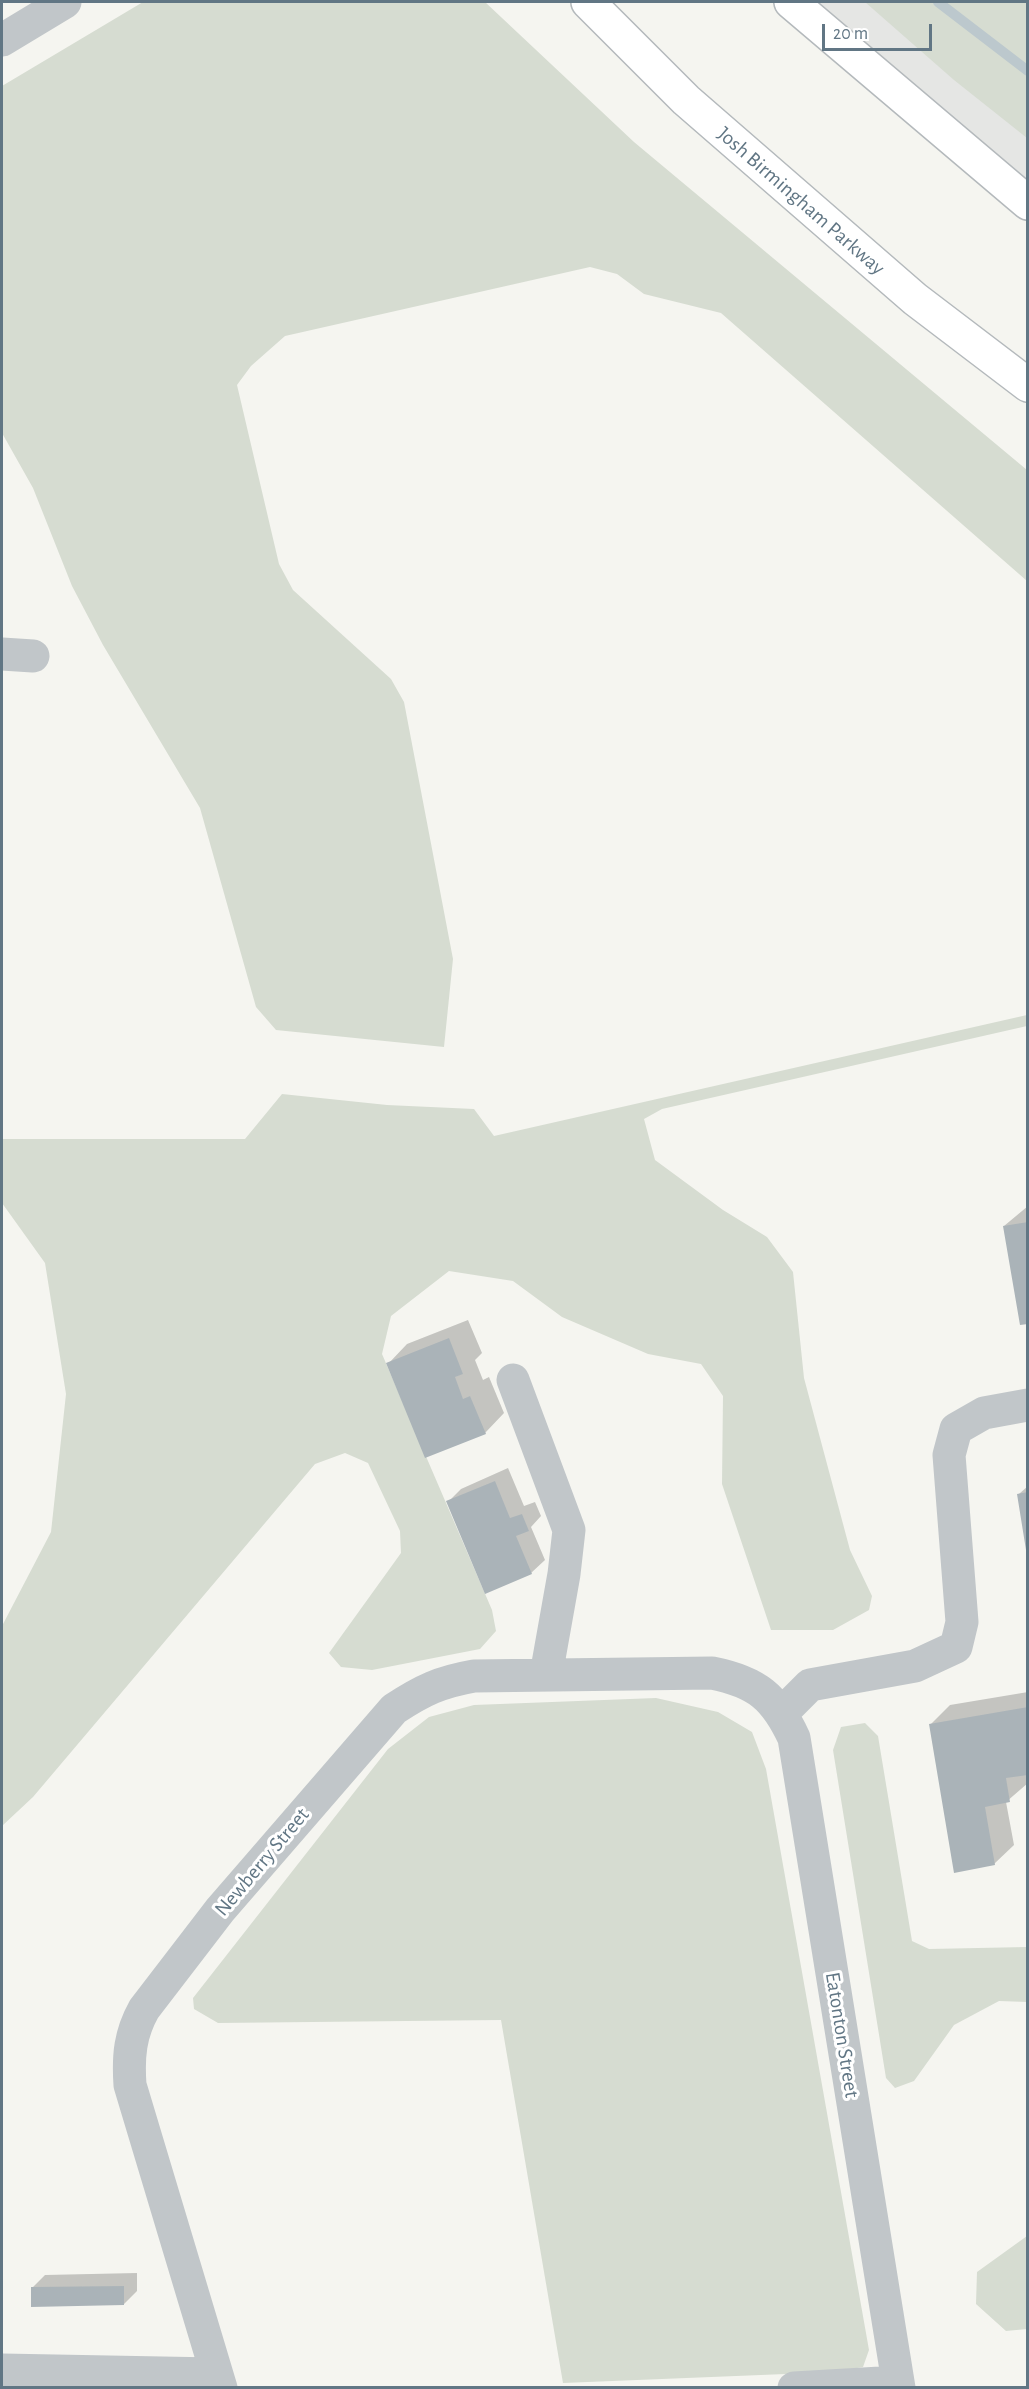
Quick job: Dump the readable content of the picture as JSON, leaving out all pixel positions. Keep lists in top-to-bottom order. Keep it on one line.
{"streets":{"main road":["Josh Birmingham Parkway"],"street":["Newberry Street","Eatonton Street"]},"crossings":[["Newberry Street","Eatonton Street"]],"scale_bar":"20 m"}
